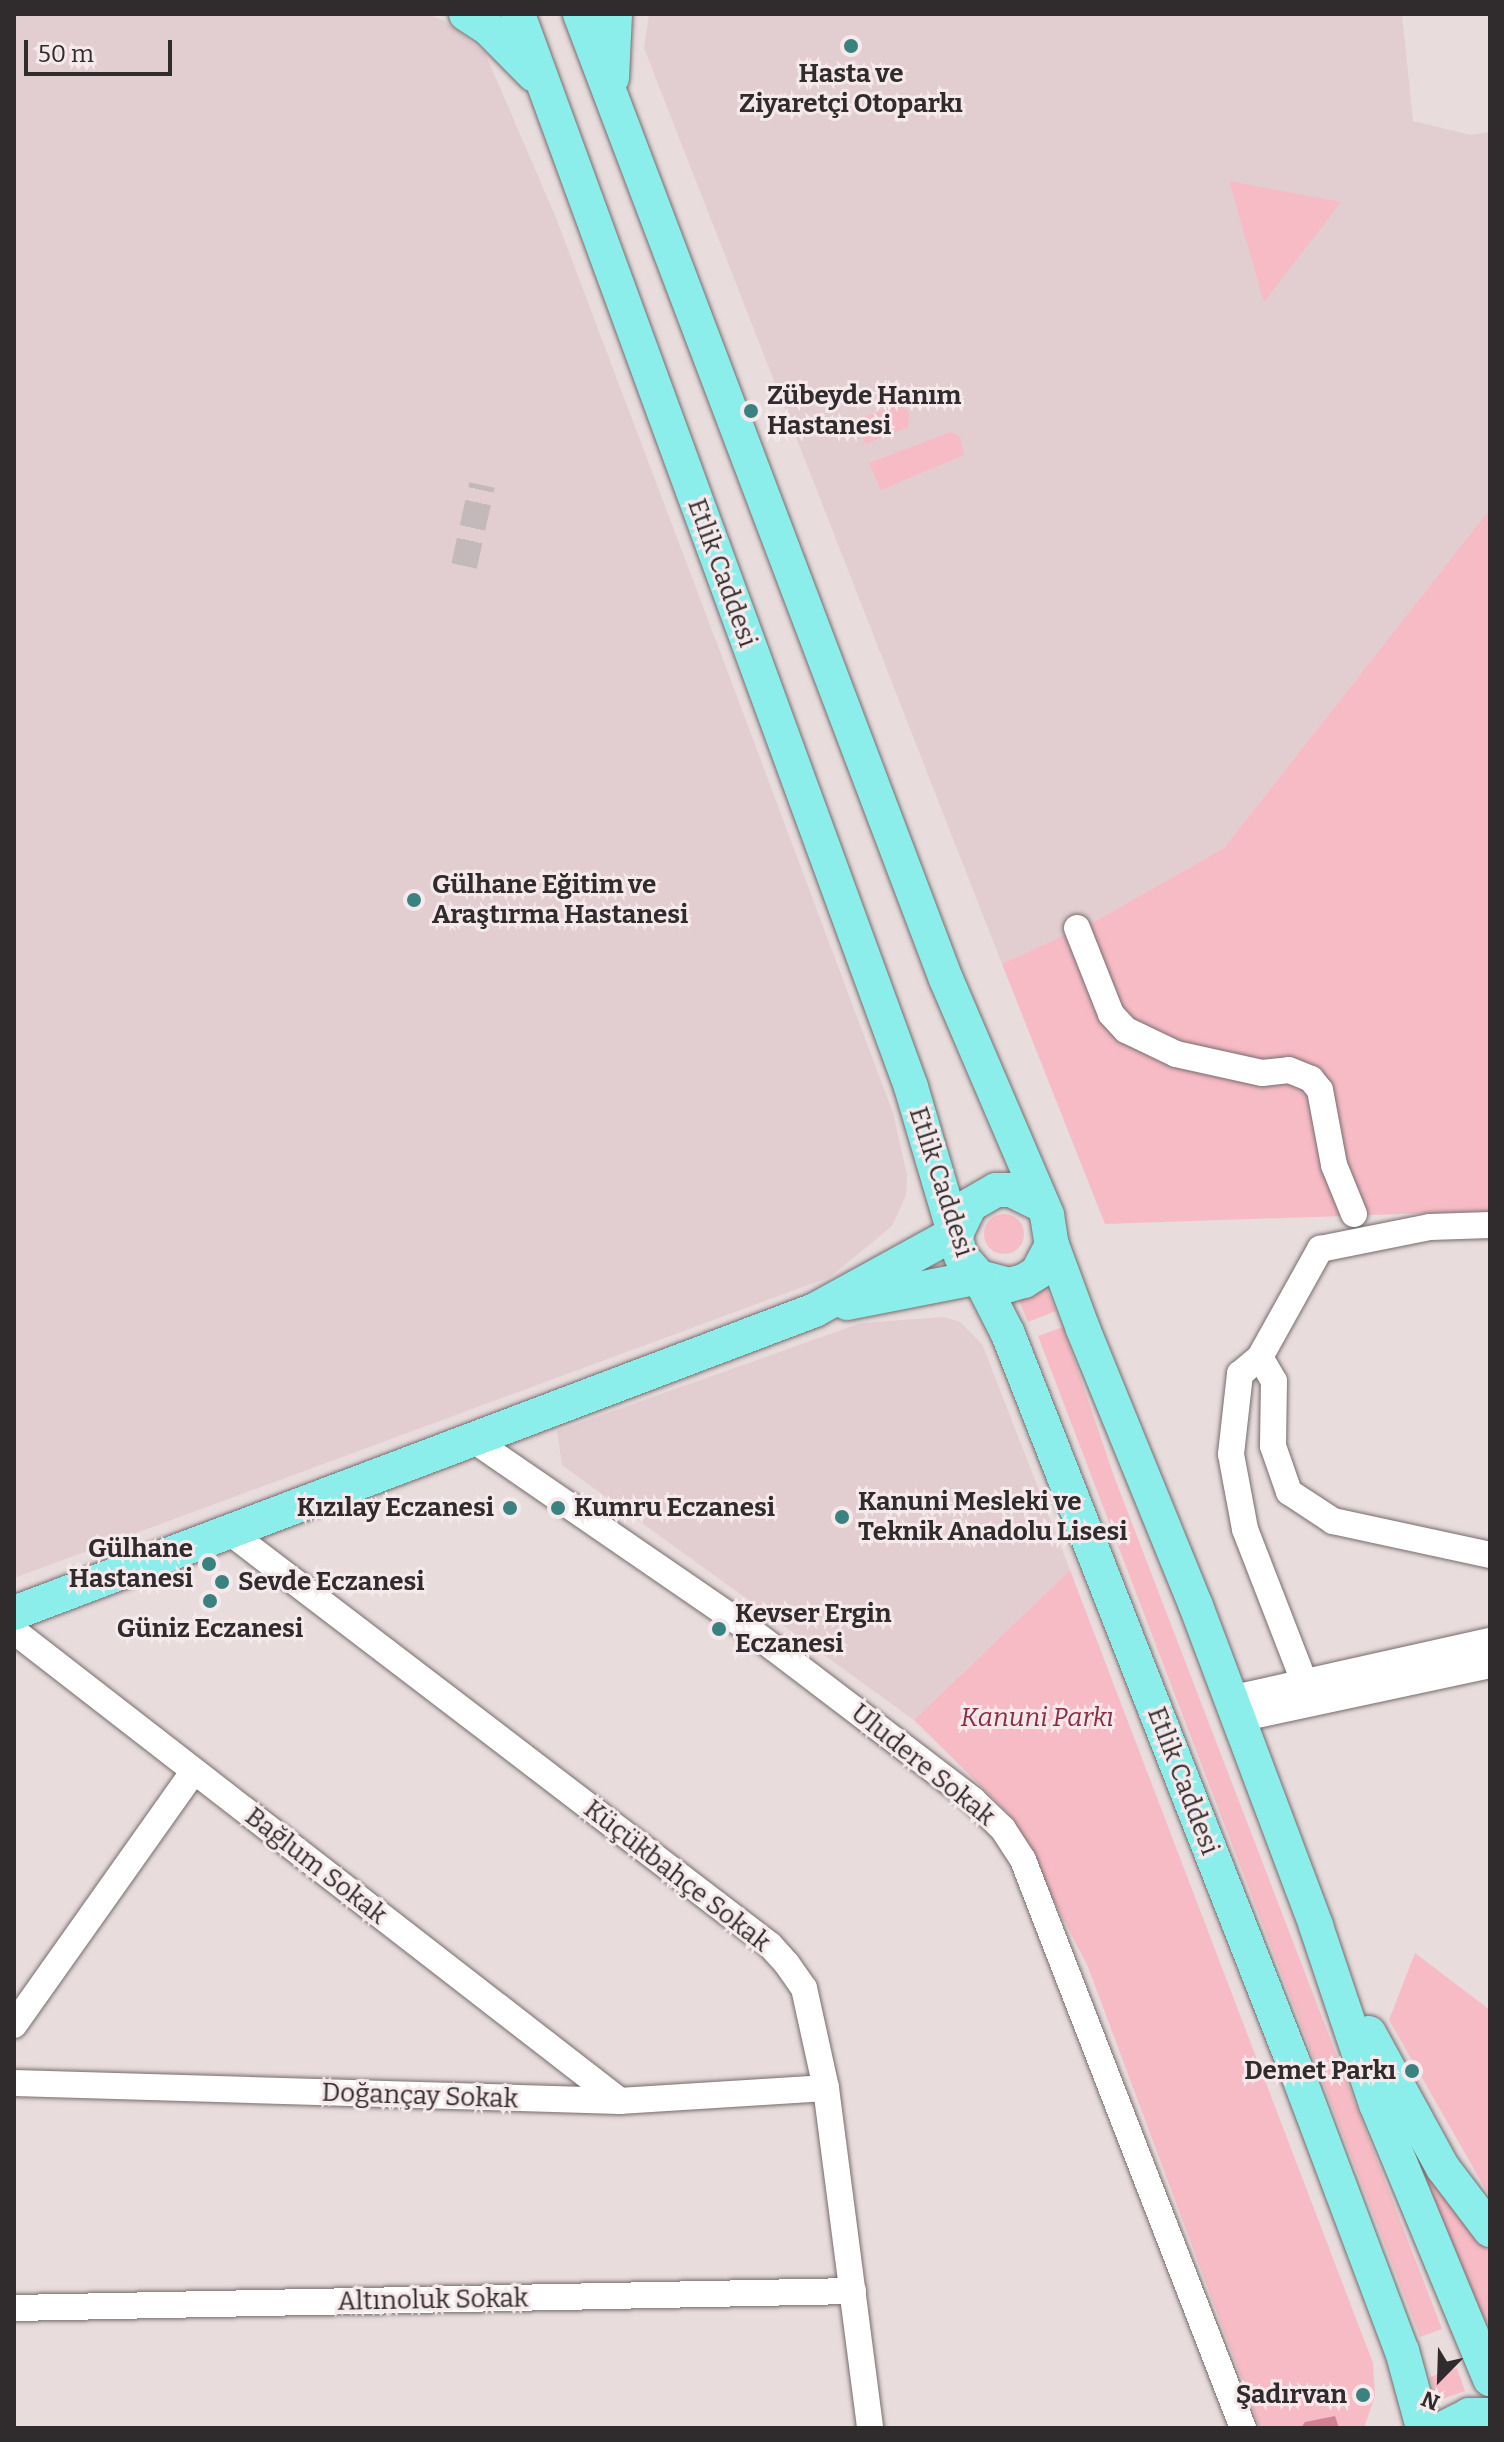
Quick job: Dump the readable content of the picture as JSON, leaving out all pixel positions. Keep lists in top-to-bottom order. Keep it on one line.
{"streets":{"main road":["Etlik Caddesi"],"street":["Uludere Sokak","Bağlum Sokak","Küçükbahçe Sokak","Doğançay Sokak","Altınoluk Sokak"]},"crossings":[["Bağlum Sokak","Doğançay Sokak"],["Küçükbahçe Sokak","Doğançay Sokak"],["Küçükbahçe Sokak","Altınoluk Sokak"]],"parks":["Kanuni Parkı"],"places":["Hasta ve Ziyaretçi Otoparkı","Zübeyde Hanım Hastanesi","Gülhane Eğitim ve Araştırma Hastanesi","Kızılay Eczanesi","Kumru Eczanesi","Kanuni Mesleki ve Teknik Anadolu Lisesi","Gülhane Hastanesi","Sevde Eczanesi","Güniz Eczanesi","Kevser Ergin Eczanesi","Demet Parkı","Şadırvan"],"scale_bar":"50 m","north":"bottom left"}
